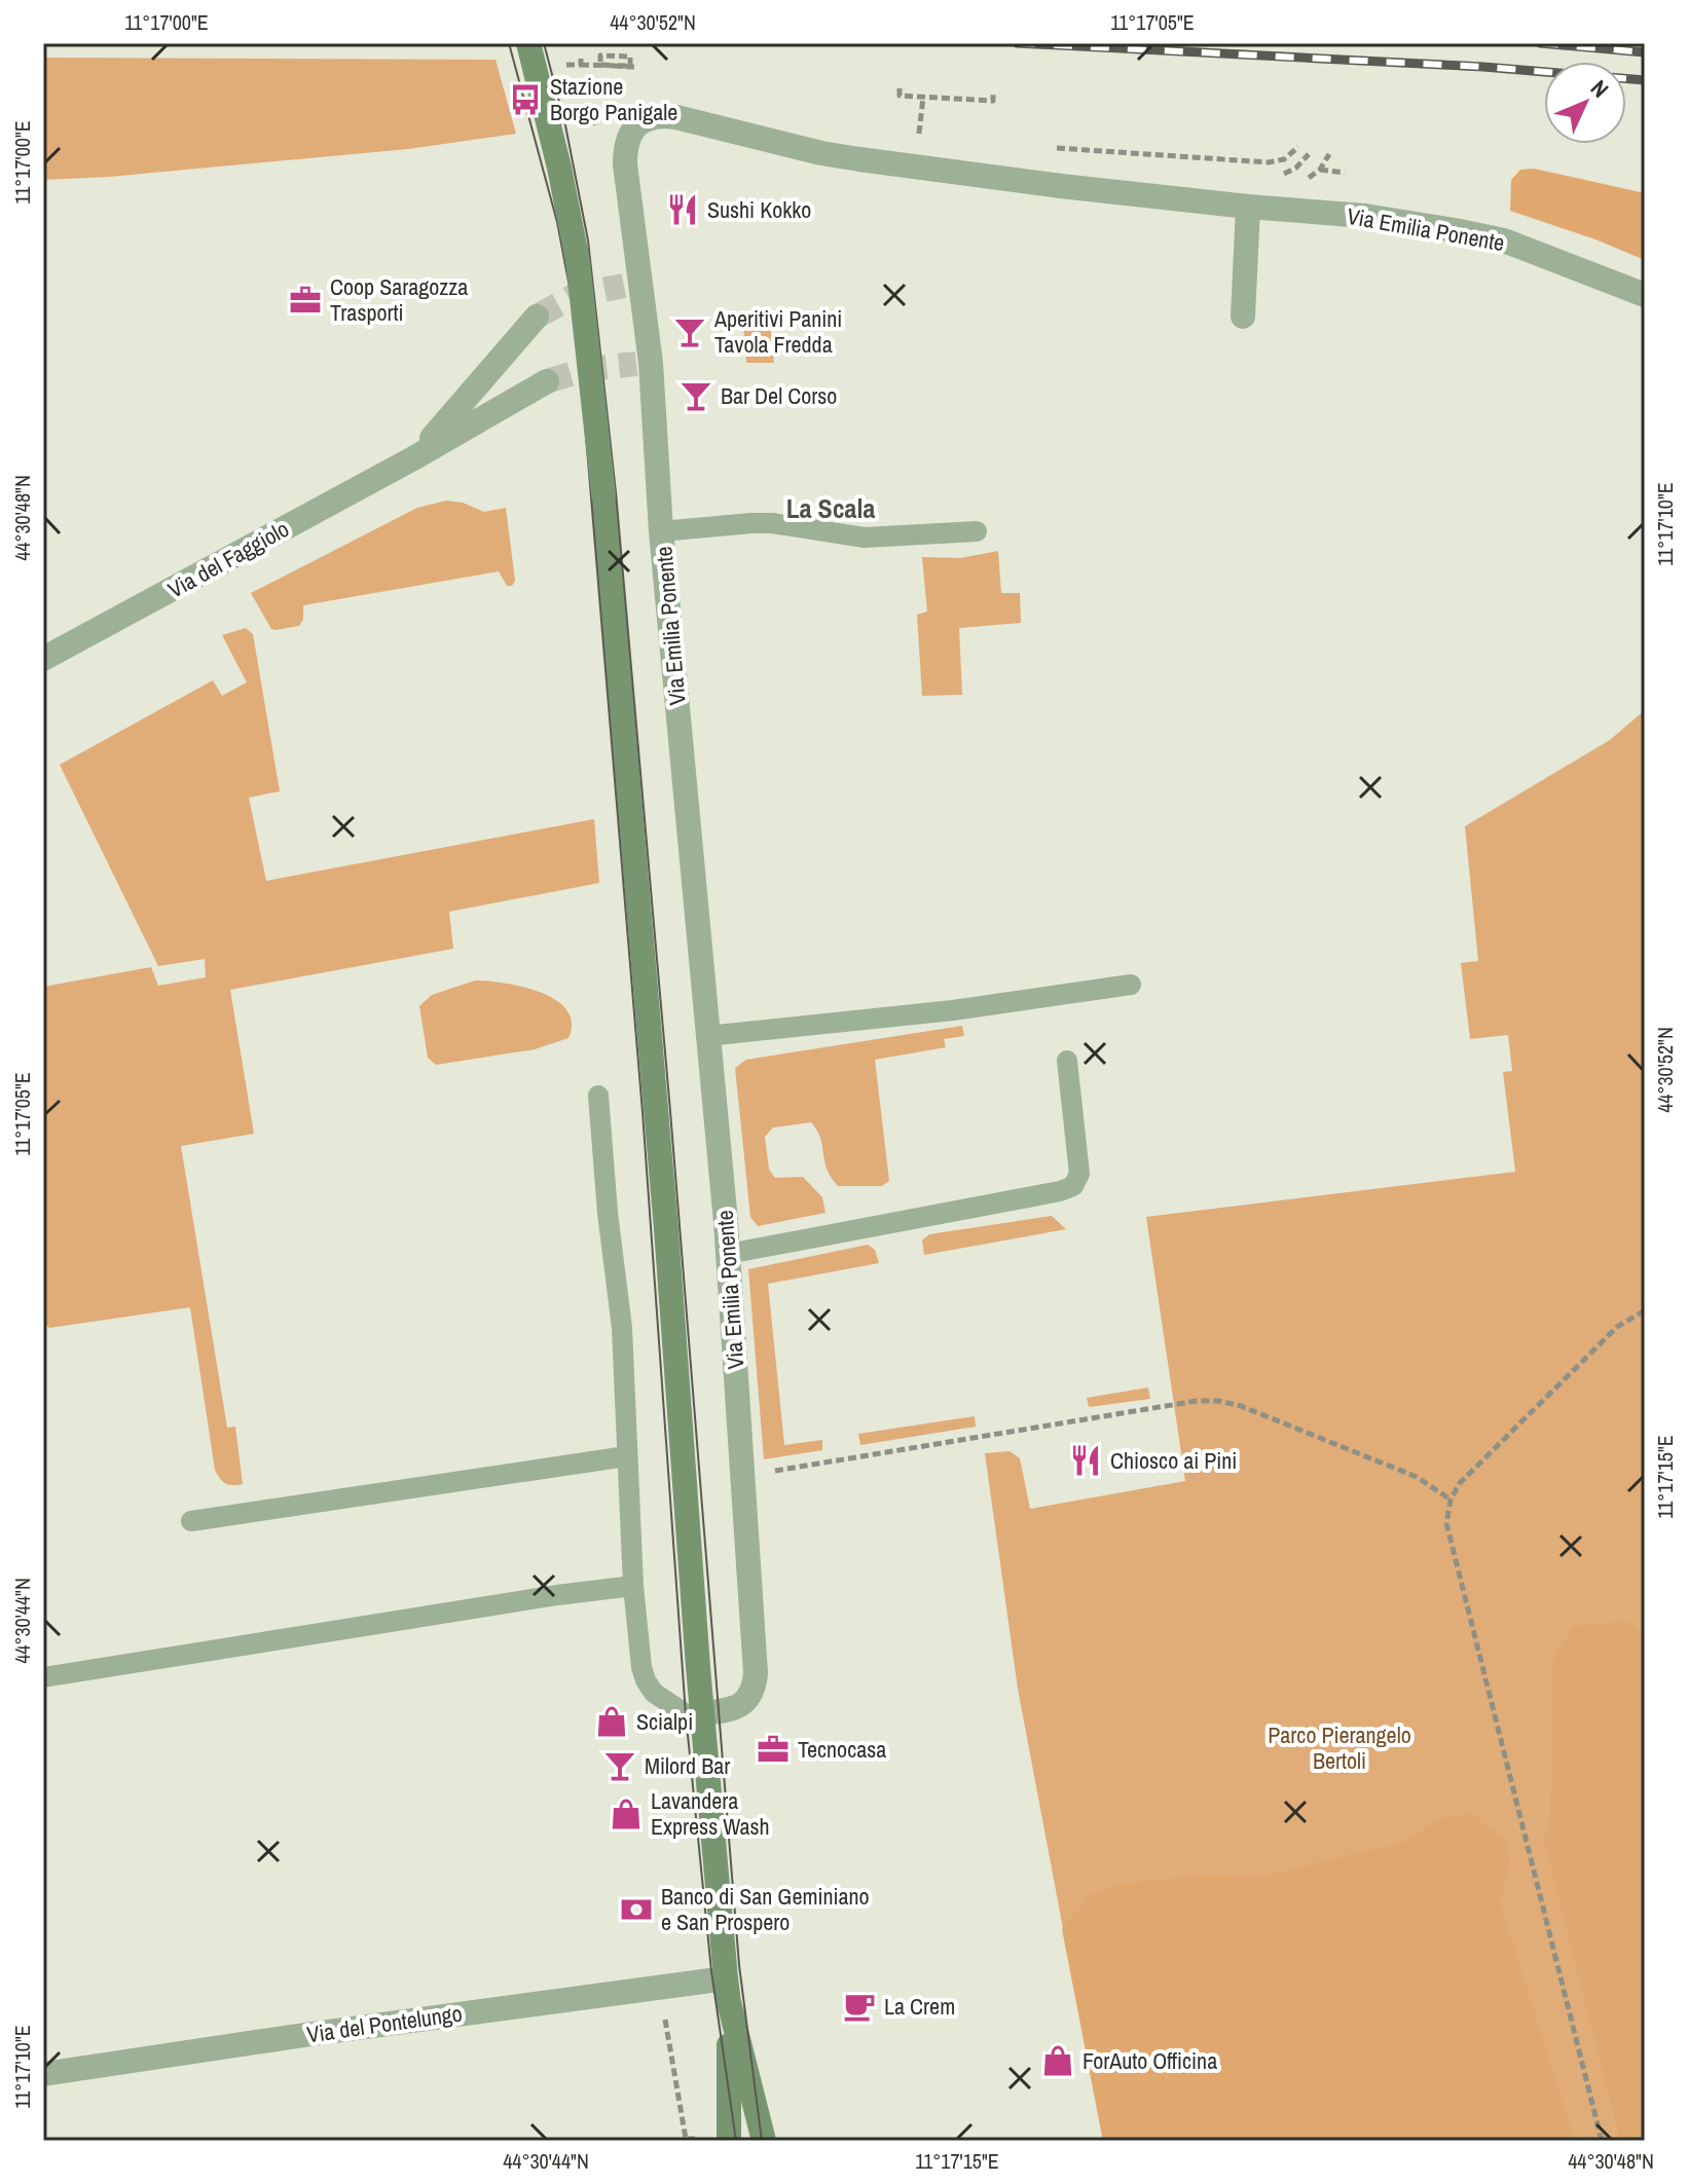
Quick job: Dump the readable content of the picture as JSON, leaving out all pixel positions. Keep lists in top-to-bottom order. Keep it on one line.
{"streets":{"street":["Via Emilia Ponente","Via del Faggiolo","Via del Pontelungo"]},"districts":["La Scala"],"parks":["Parco Pierangelo Bertoli"],"places":{"bus stop":["Stazione Borgo Panigale"],"restaurant":["Sushi Kokko","Chiosco ai Pini"],"office":["Coop Saragozza Trasporti","Tecnocasa"],"bar":["Aperitivi Panini Tavola Fredda","Bar Del Corso","Milord Bar"],"shop":["Scialpi","Lavandera Express Wash","ForAuto Officina"],"bank":["Banco di San Geminiano e San Prospero"],"cafe":["La Crem"]},"north":"top right","coordinates":["11°17'00\"E","44°30'52\"N","11°17'05\"E","44°30'48\"N","11°17'10\"E","11°17'15\"E","44°30'44\"N"]}
